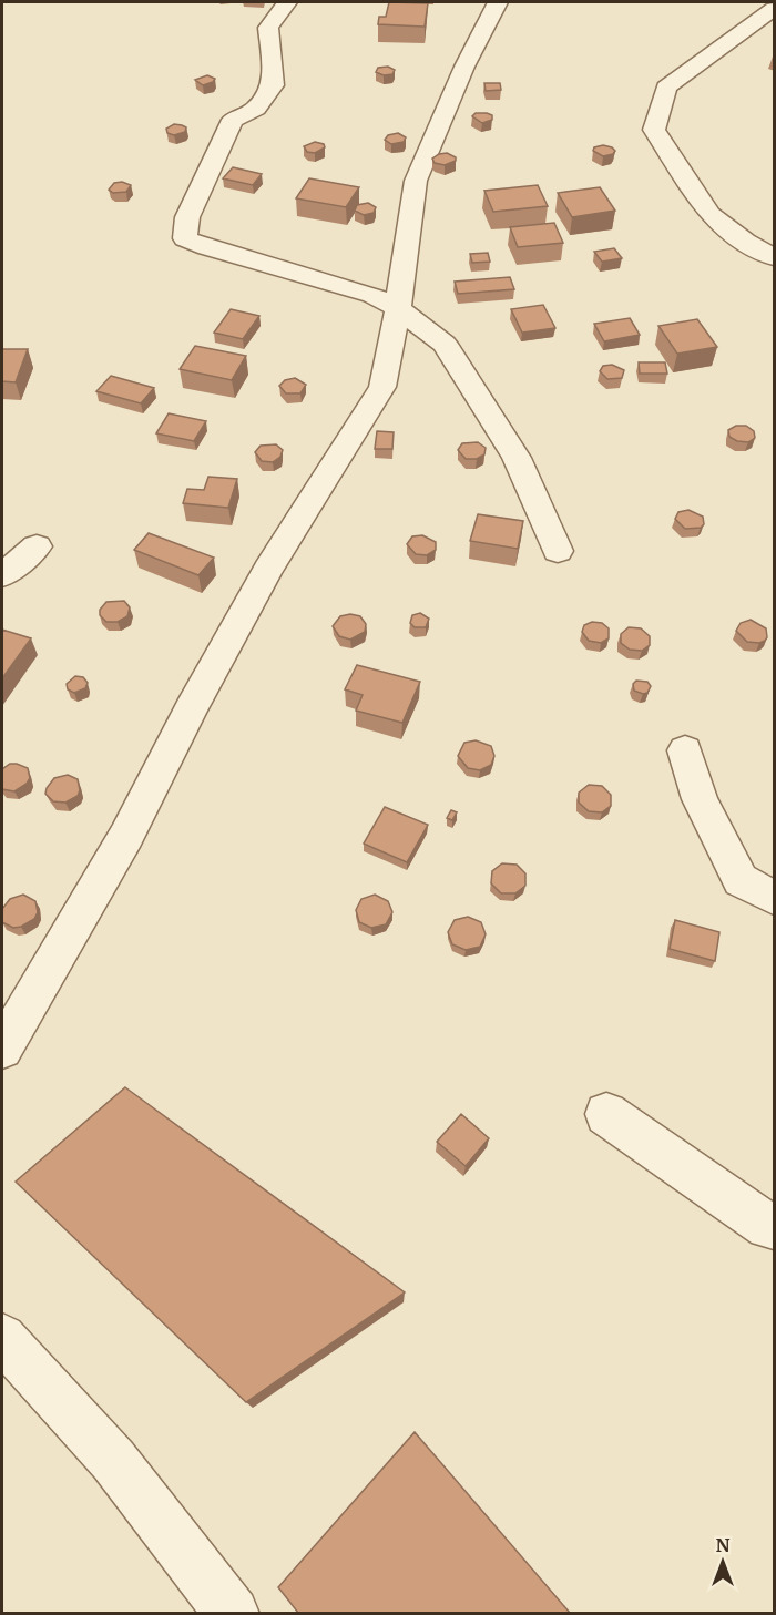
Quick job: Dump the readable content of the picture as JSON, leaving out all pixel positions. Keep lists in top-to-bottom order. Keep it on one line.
{"north":"top"}
